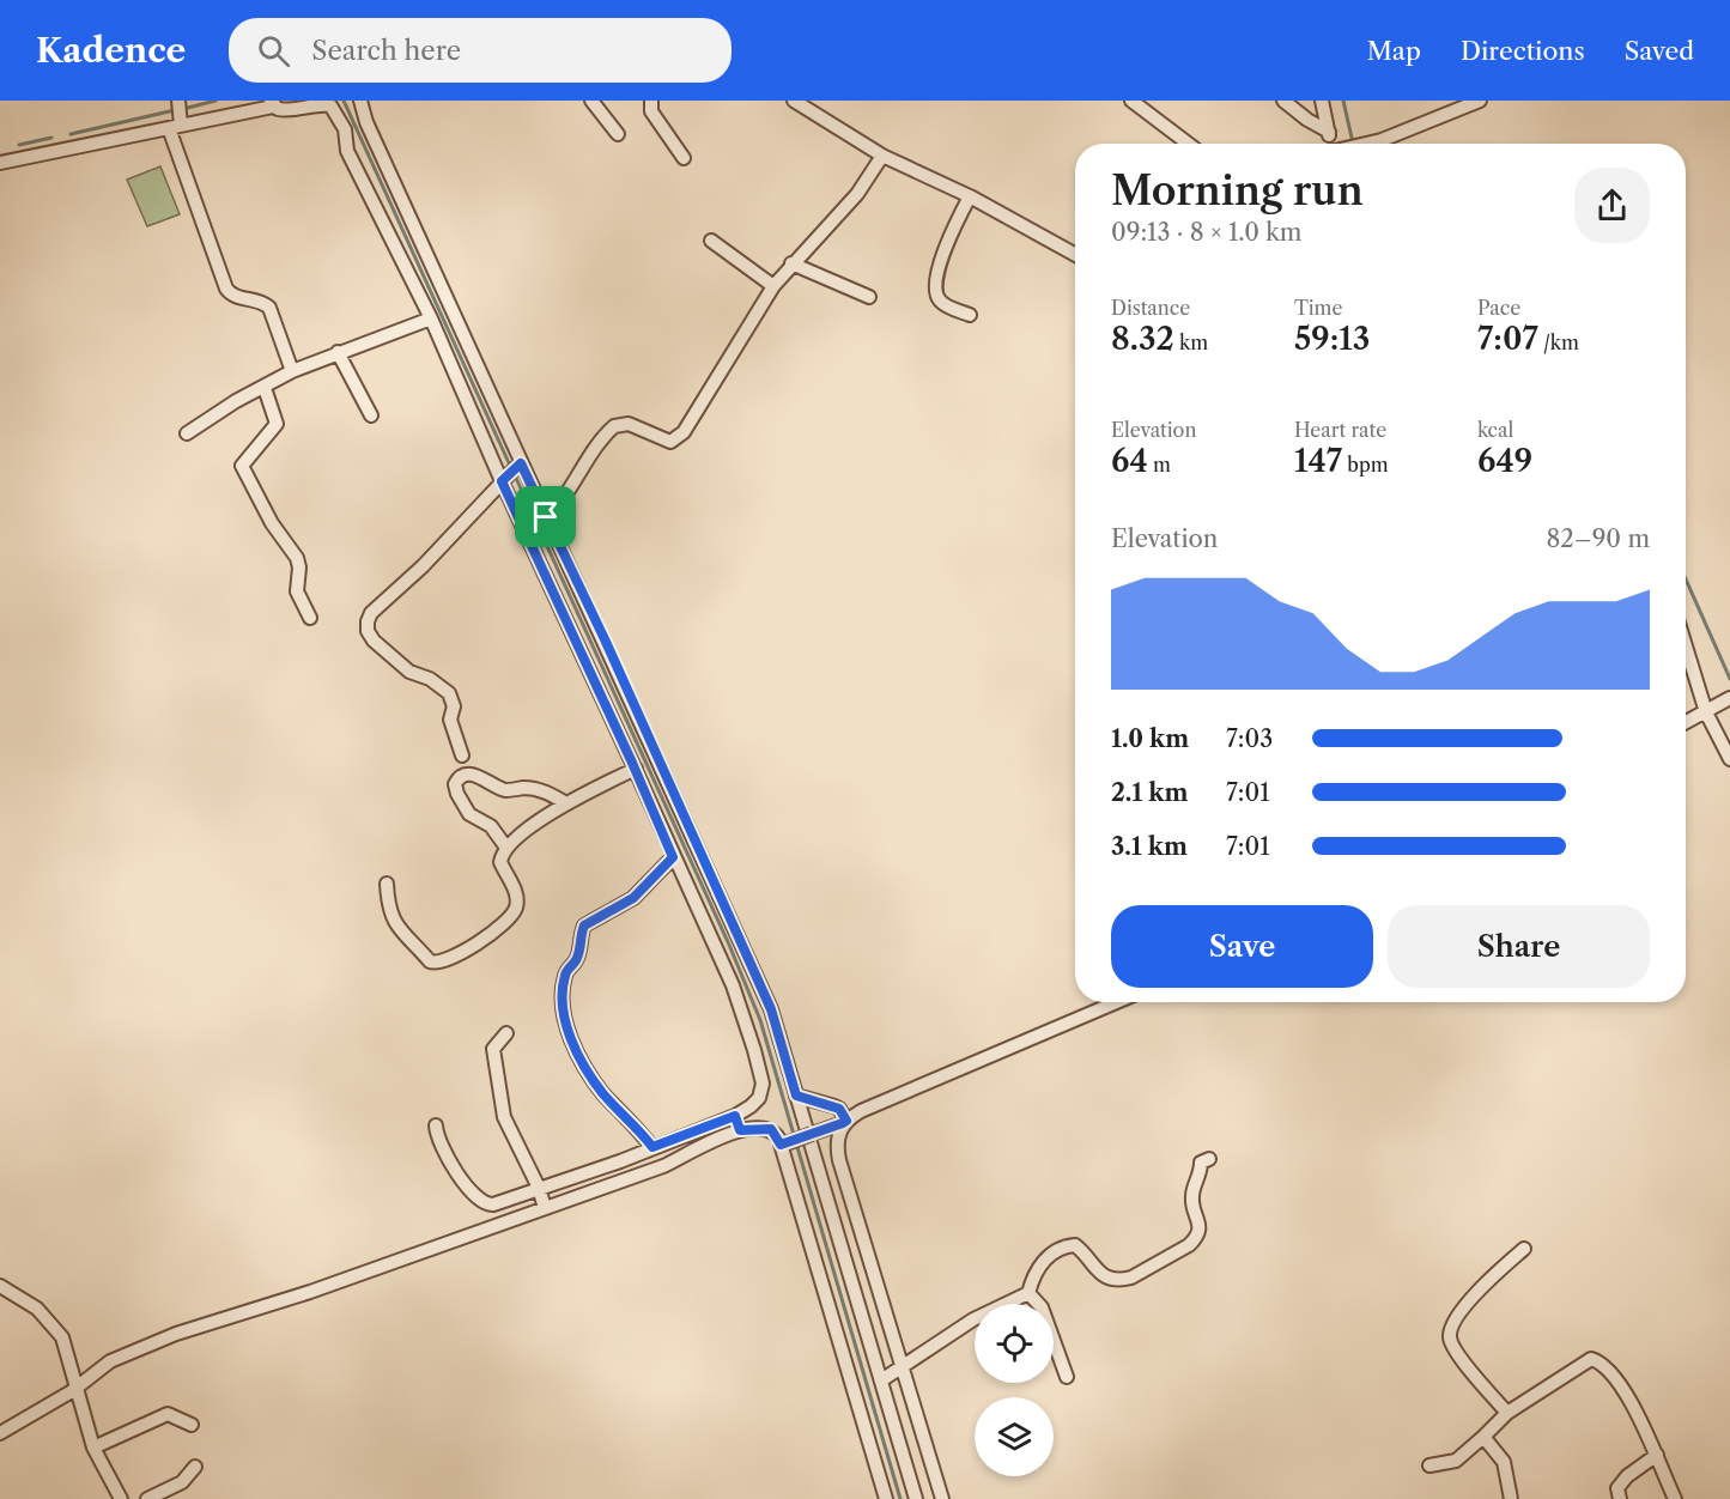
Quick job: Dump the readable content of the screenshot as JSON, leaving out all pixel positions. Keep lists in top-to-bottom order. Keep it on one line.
{"page":{"header":"Kadence","search":"Search here","nav":["Map","Directions","Saved"],"heading":["Morning run","09:13 · 8 × 1.0 km"],"stats":[["Distance","8.32 km"],["Time","59:13"],["Pace","7:07 /km"],["Elevation","64 m"],["Heart rate","147 bpm"],["kcal","649"]],"chart":["Elevation","82–90 m"],"list":[{"name":"1.0 km","note":"7:03"},{"name":"2.1 km","note":"7:01"},{"name":"3.1 km","note":"7:01"}],"buttons":["Save","Share"]}}
